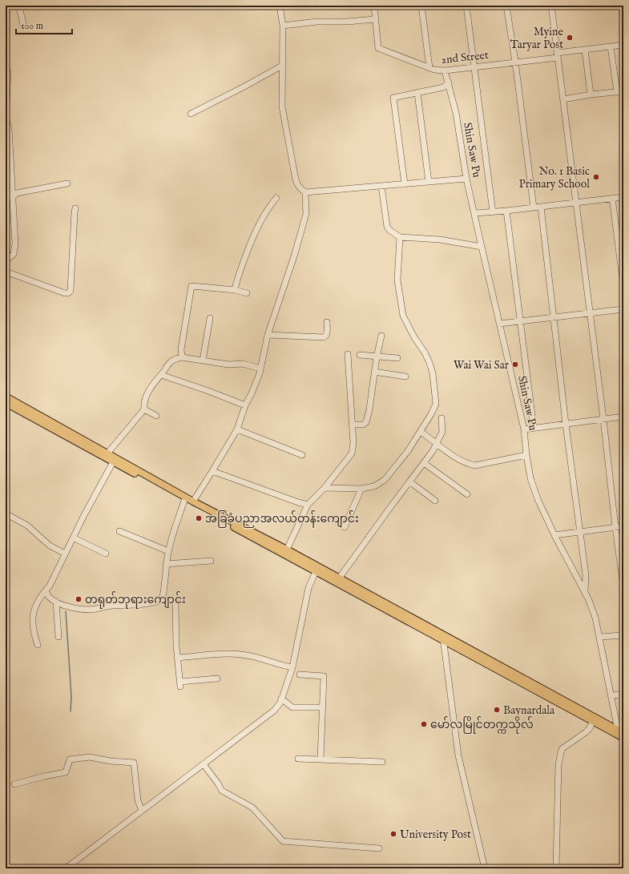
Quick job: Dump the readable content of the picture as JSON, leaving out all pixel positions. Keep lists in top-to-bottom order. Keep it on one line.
{"streets":{"street":["2nd Street","Shin Saw Pu"]},"crossings":[["2nd Street","Shin Saw Pu"]],"places":["Myine Taryar Post","No. 1 Basic Primary School","Wai Wai Sar","အခြခံပညာအလယ်တန်းကျောင်း","တရုတ်ဘုရားကျောင်း","Baynardala","မော်လမြိုင်တက္ကသိုလ်","University Post"],"scale_bar":"100 m"}
